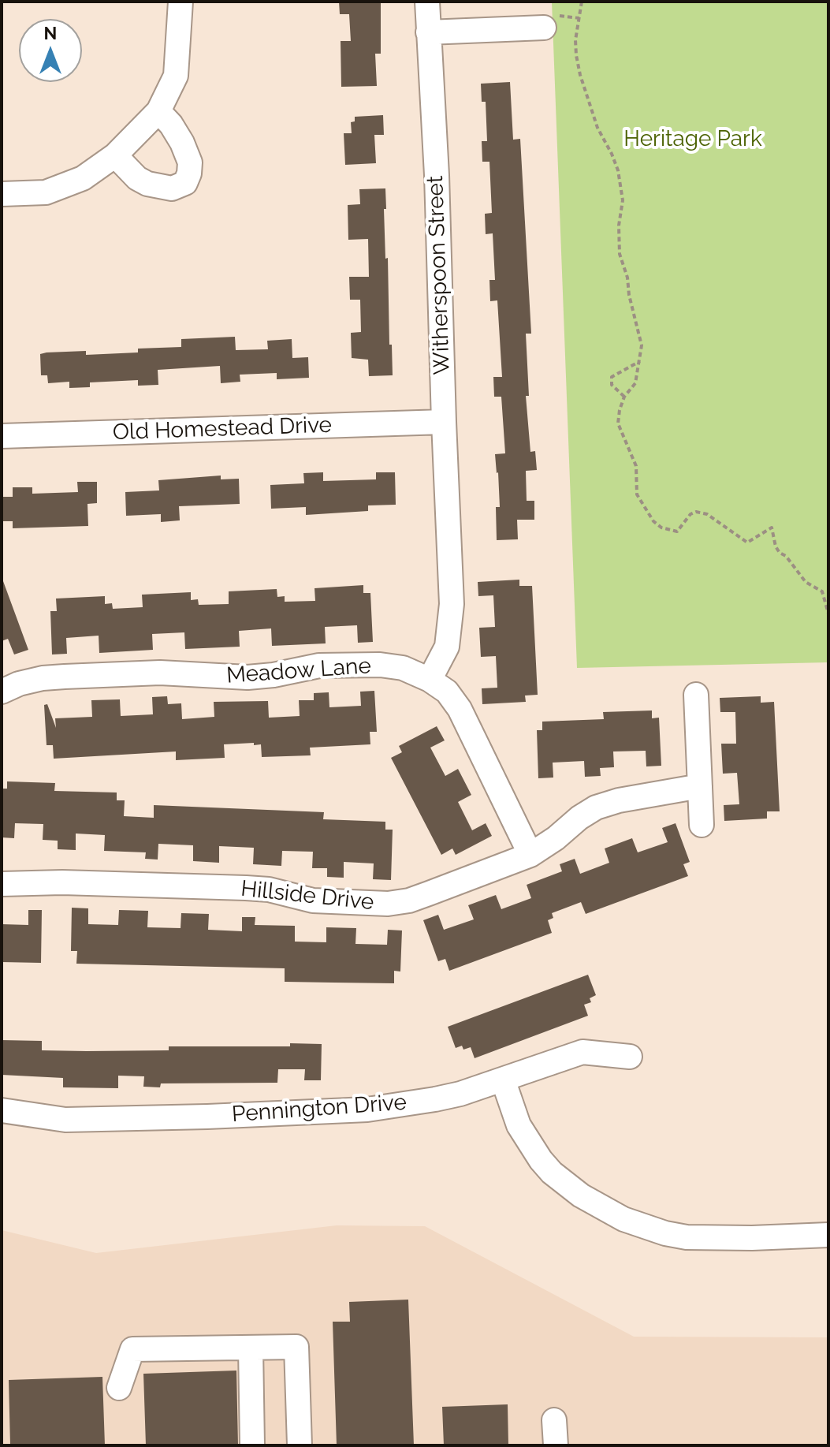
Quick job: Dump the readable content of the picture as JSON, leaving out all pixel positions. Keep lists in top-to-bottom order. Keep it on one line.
{"streets":{"street":["Witherspoon Street","Old Homestead Drive","Meadow Lane","Hillside Drive","Pennington Drive"]},"crossings":[["Witherspoon Street","Old Homestead Drive"],["Witherspoon Street","Meadow Lane"],["Meadow Lane","Hillside Drive"]],"parks":["Heritage Park"],"north":"top"}
